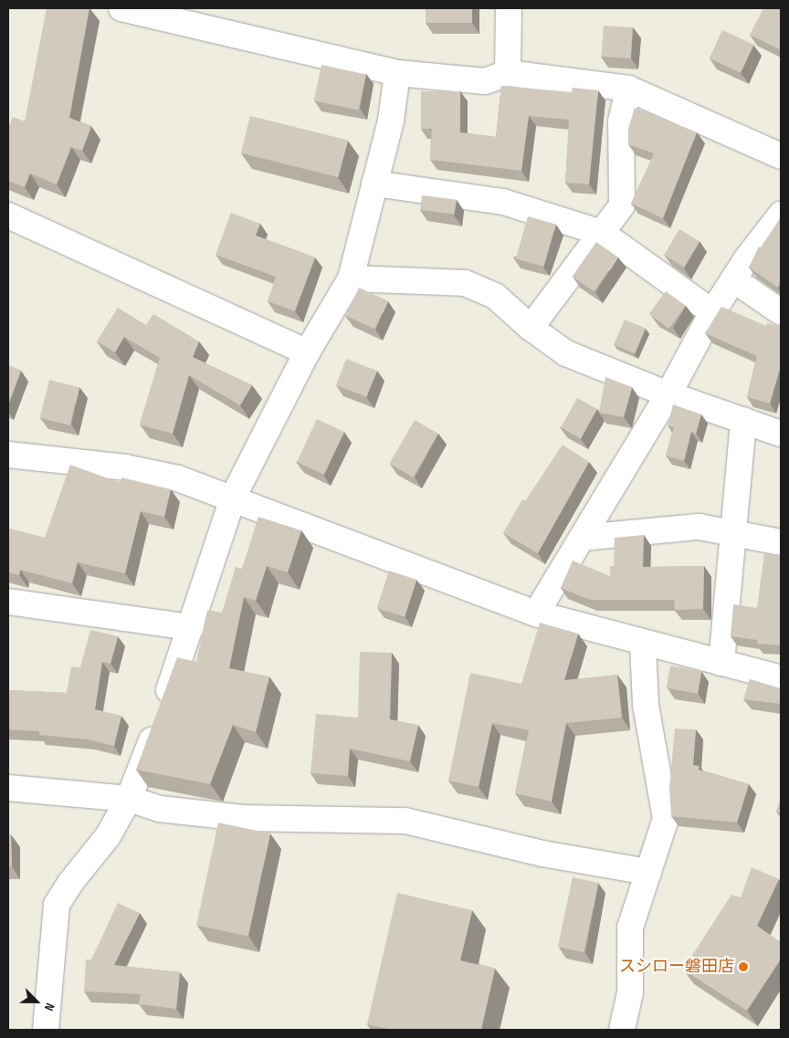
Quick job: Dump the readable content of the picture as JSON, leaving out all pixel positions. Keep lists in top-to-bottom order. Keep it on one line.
{"places":["スシロー磐田店"],"north":"bottom right"}
